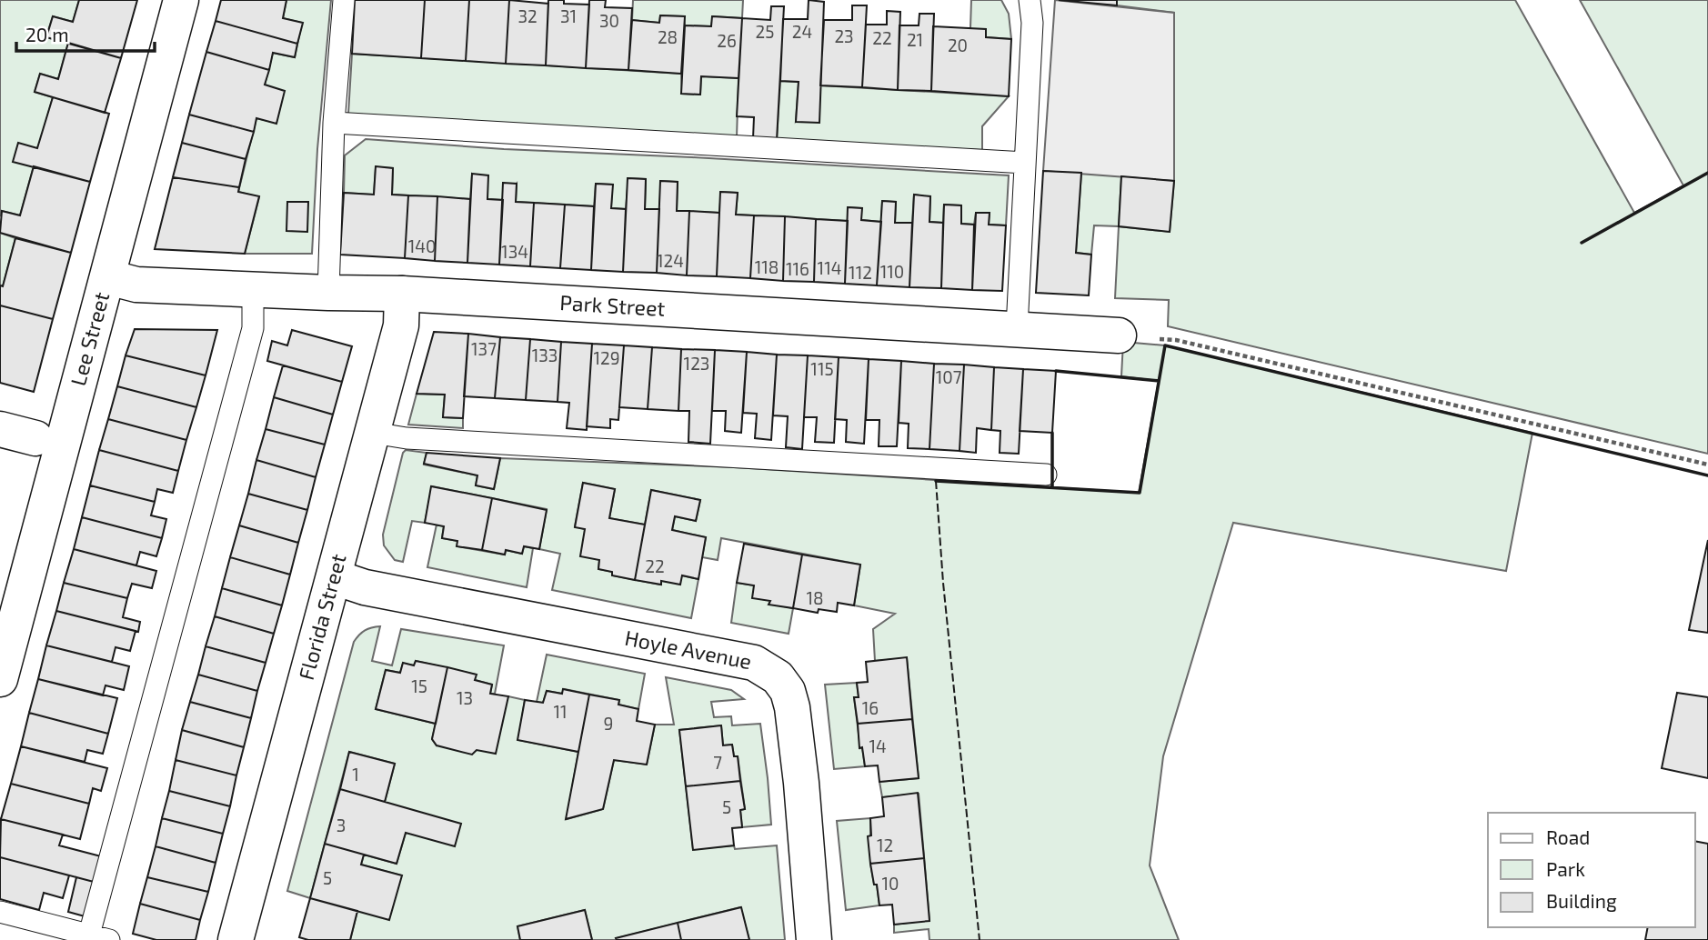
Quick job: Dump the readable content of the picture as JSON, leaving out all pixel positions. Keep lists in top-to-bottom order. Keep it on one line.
{"streets":{"street":["Park Street","Lee Street","Florida Street","Hoyle Avenue"]},"crossings":[["Park Street","Lee Street"],["Park Street","Florida Street"],["Florida Street","Hoyle Avenue"]],"house_numbers":["32","31","30","25","24","23","28","22","21","26","20","140","134","124","118","114","116","110","112","137","133","129","123","115","107","22","18","15","13","16","11","9","14","7","1","5","3","12","5","10"],"legend":["Road","Park","Building"],"scale_bar":"20 m"}
